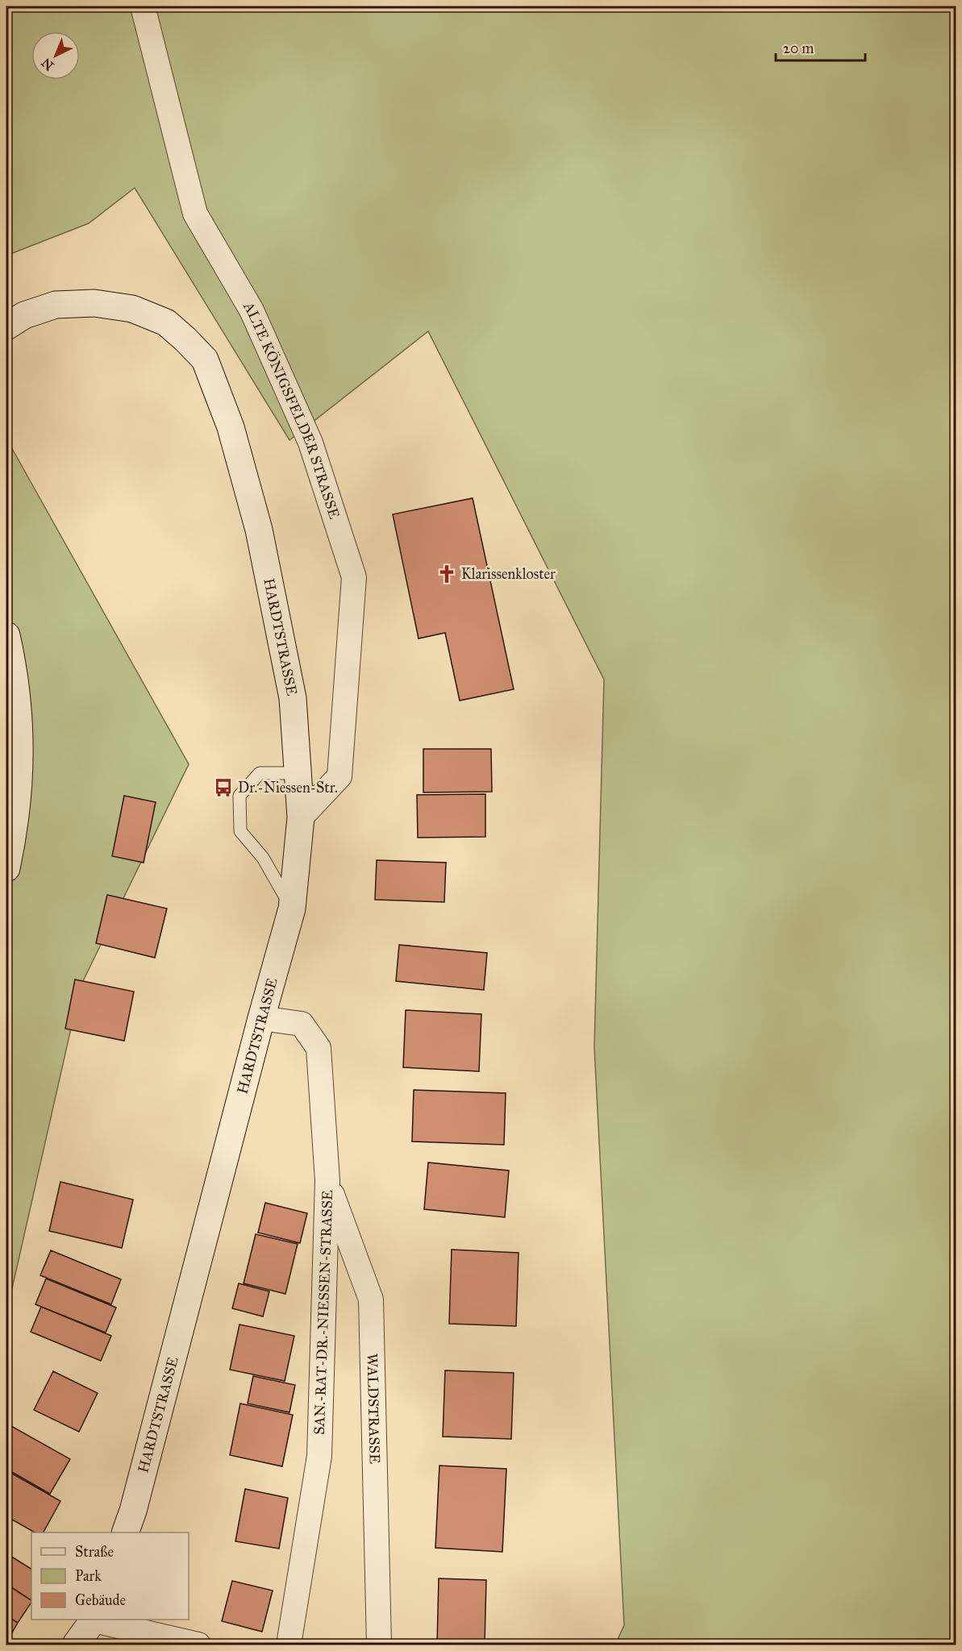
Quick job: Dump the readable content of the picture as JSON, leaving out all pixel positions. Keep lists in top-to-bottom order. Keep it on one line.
{"streets":{"main road":["HARDTSTRASSE"],"street":["ALTE KÖNIGSFELDER STRASSE","SAN.-RAT-DR.-NIESSEN-STRASSE","WALDSTRASSE"]},"crossings":[["ALTE KÖNIGSFELDER STRASSE","HARDTSTRASSE"],["HARDTSTRASSE","SAN.-RAT-DR.-NIESSEN-STRASSE"],["SAN.-RAT-DR.-NIESSEN-STRASSE","WALDSTRASSE"]],"places":{"church":["Klarissenkloster"],"bus stop":["Dr.-Niessen-Str."]},"legend":["Straße","Park","Gebäude"],"scale_bar":"20 m","north":"bottom left"}
